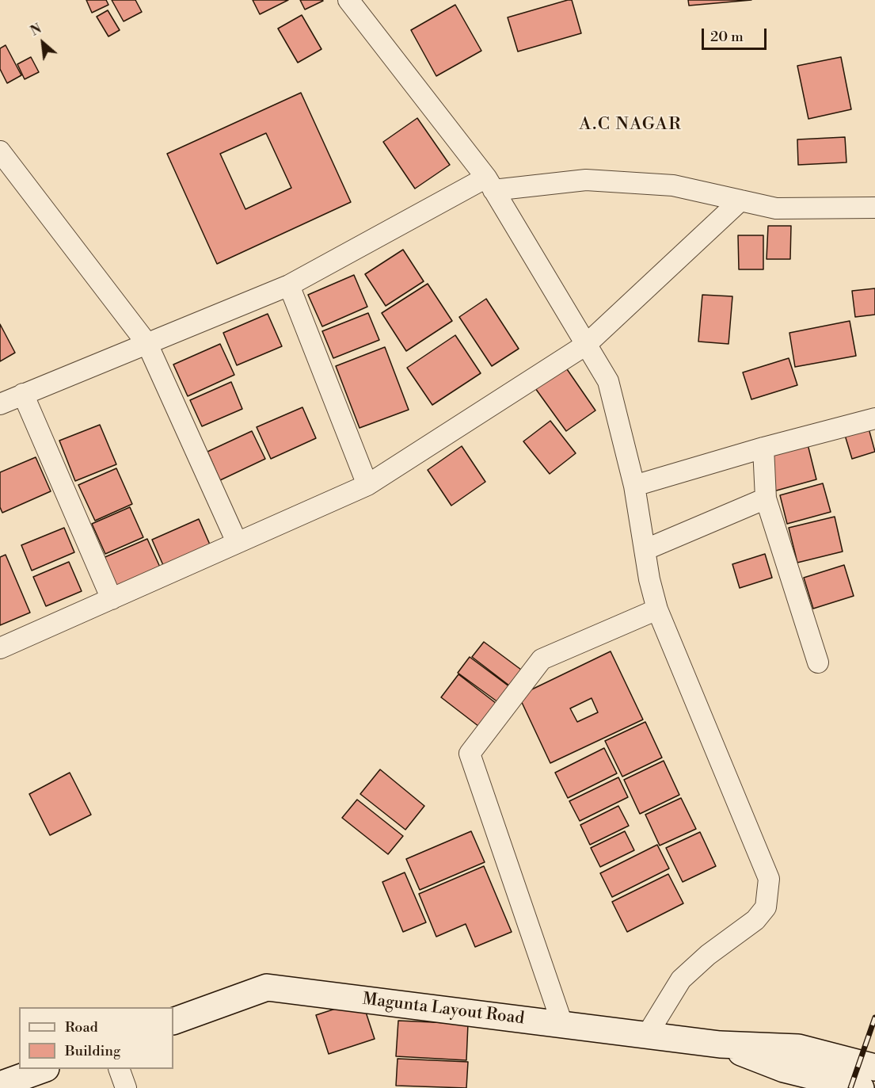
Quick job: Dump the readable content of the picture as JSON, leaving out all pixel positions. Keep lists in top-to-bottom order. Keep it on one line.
{"streets":{"street":["Magunta Layout Road"]},"districts":["A.C NAGAR"],"legend":["Road","Building"],"scale_bar":"20 m","north":"top left"}
